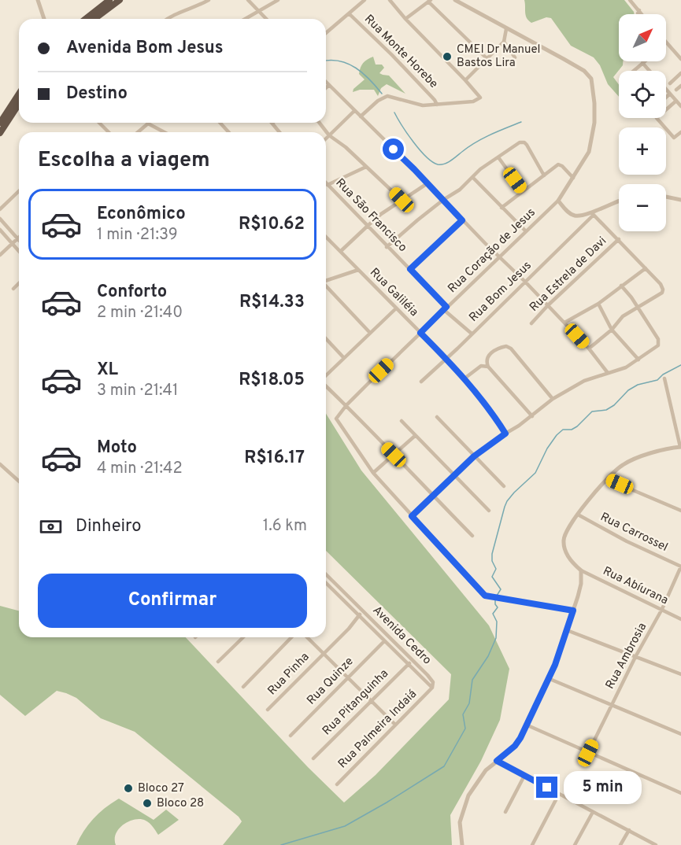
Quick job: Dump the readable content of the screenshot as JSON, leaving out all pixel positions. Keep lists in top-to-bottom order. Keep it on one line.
{"streets":{"street":["Rua Monte Horebe","Rua São Francisco","Rua Coração de Jesus","Rua Estrela de Davi","Rua Bom Jesus","Rua Galiléia","Rua Carrossel","Rua Abíurana","Avenida Cedro","Rua Ambrosia","Rua Pinha","Rua Quinze","Rua Pitanguinha","Rua Palmeira Indaiá"]},"crossings":[["Rua São Francisco","Rua Coração de Jesus"],["Rua São Francisco","Rua Bom Jesus"],["Rua Coração de Jesus","Rua Galiléia"],["Rua Bom Jesus","Rua Galiléia"],["Rua Carrossel","Rua Ambrosia"],["Rua Abíurana","Rua Ambrosia"],["Avenida Cedro","Rua Pinha"],["Avenida Cedro","Rua Quinze"],["Avenida Cedro","Rua Pitanguinha"],["Avenida Cedro","Rua Palmeira Indaiá"]],"places":["CMEI Dr Manuel Bastos Lira","Bloco 27","Bloco 28"],"north":"top right","page":{"map_buttons":["+","−"],"banner":["Avenida Bom Jesus","Destino"],"heading":"Escolha a viagem","list":[{"name":"Econômico","note":"1 min · 21:39","value":"R$10.62"},{"name":"Conforto","note":"2 min · 21:40","value":"R$14.33"},{"name":"XL","note":"3 min · 21:41","value":"R$18.05"},{"name":"Moto","note":"4 min · 21:42","value":"R$16.17"}],"pay":["Dinheiro","1.6 km"],"buttons":"Confirmar","bubble":"5 min"}}
